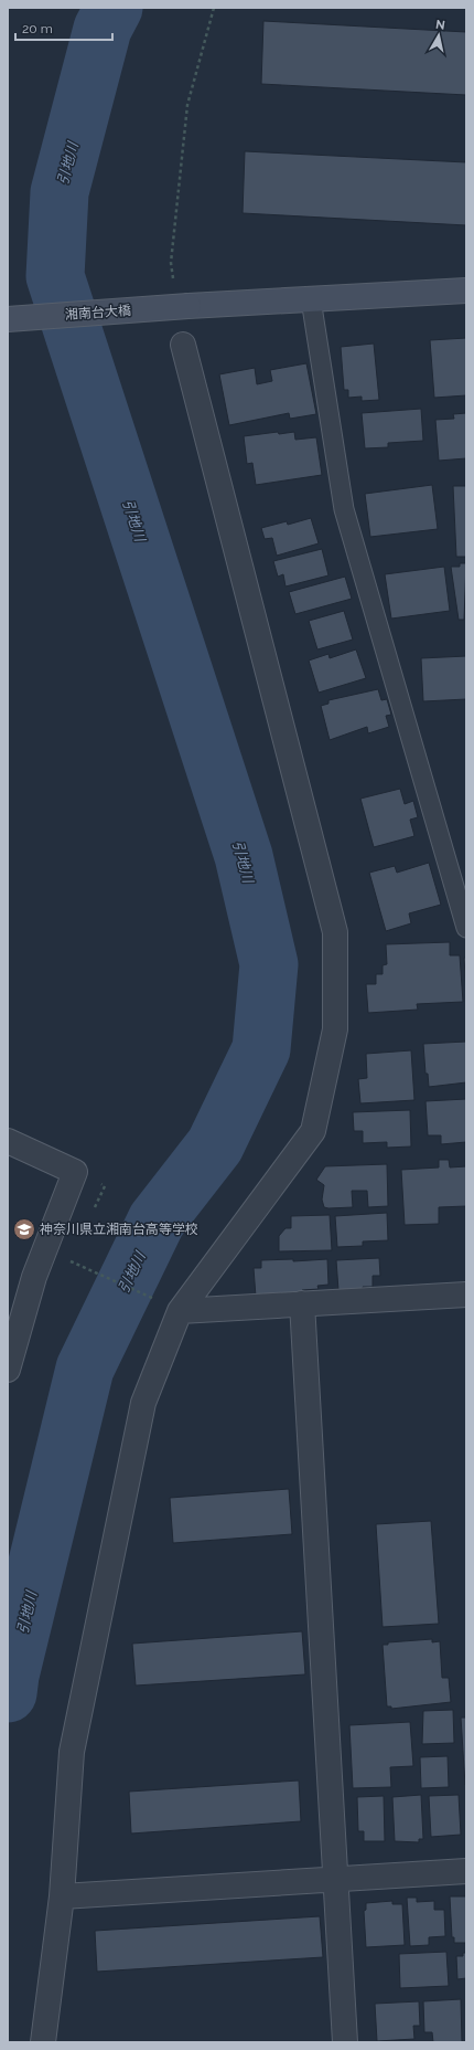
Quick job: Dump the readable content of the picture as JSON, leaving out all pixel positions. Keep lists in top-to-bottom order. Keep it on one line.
{"streets":{"street":["湘南台大橋"]},"water":["引地川"],"places":{"school or university":["神奈川県立湘南台高等学校"]},"scale_bar":"20 m","north":"top"}
